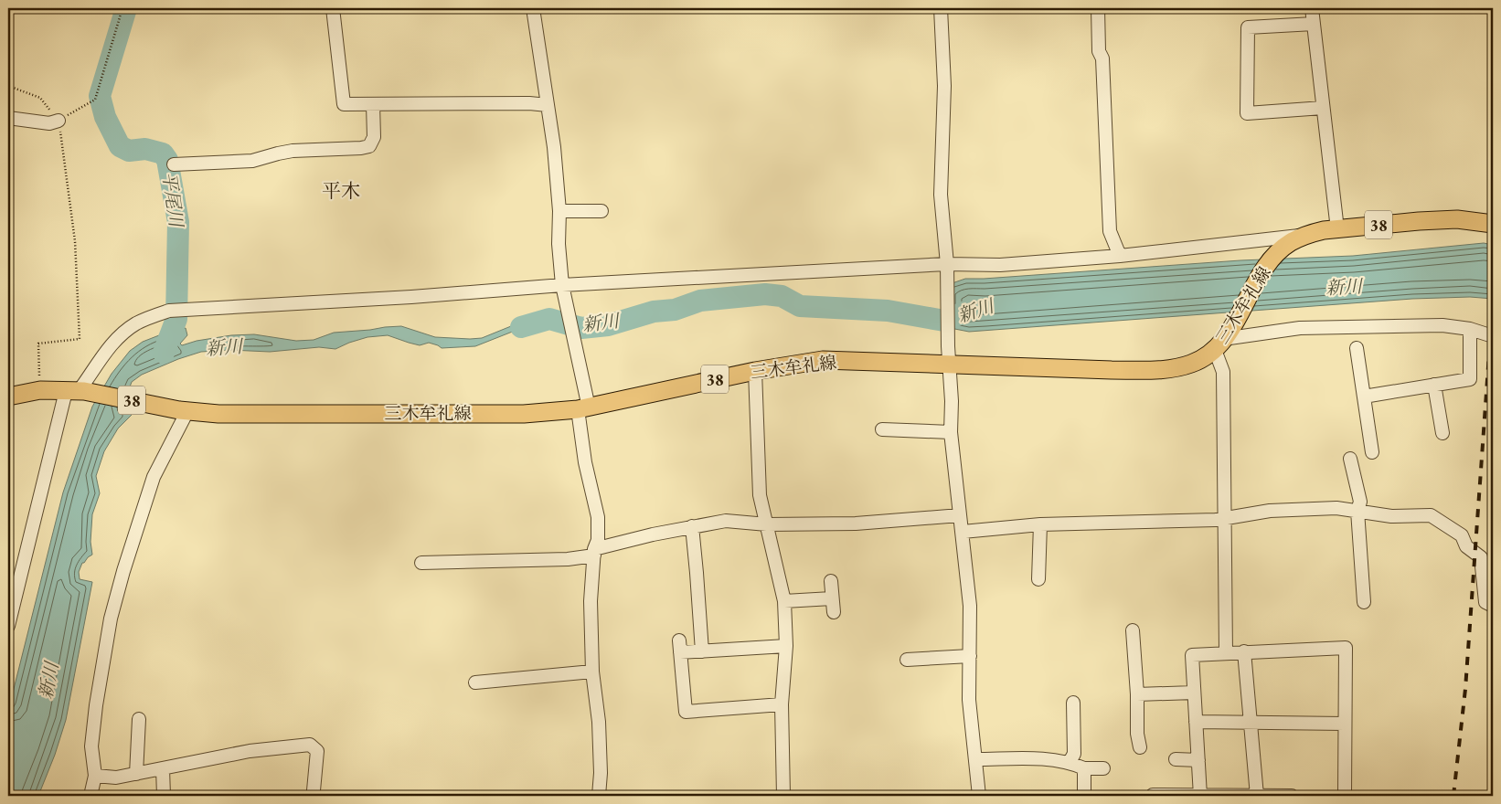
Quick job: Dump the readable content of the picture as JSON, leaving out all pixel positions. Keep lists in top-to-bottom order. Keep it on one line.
{"streets":{"main road":["38","三木牟礼線"]},"districts":["平木"],"water":["平尾川","新川"]}
